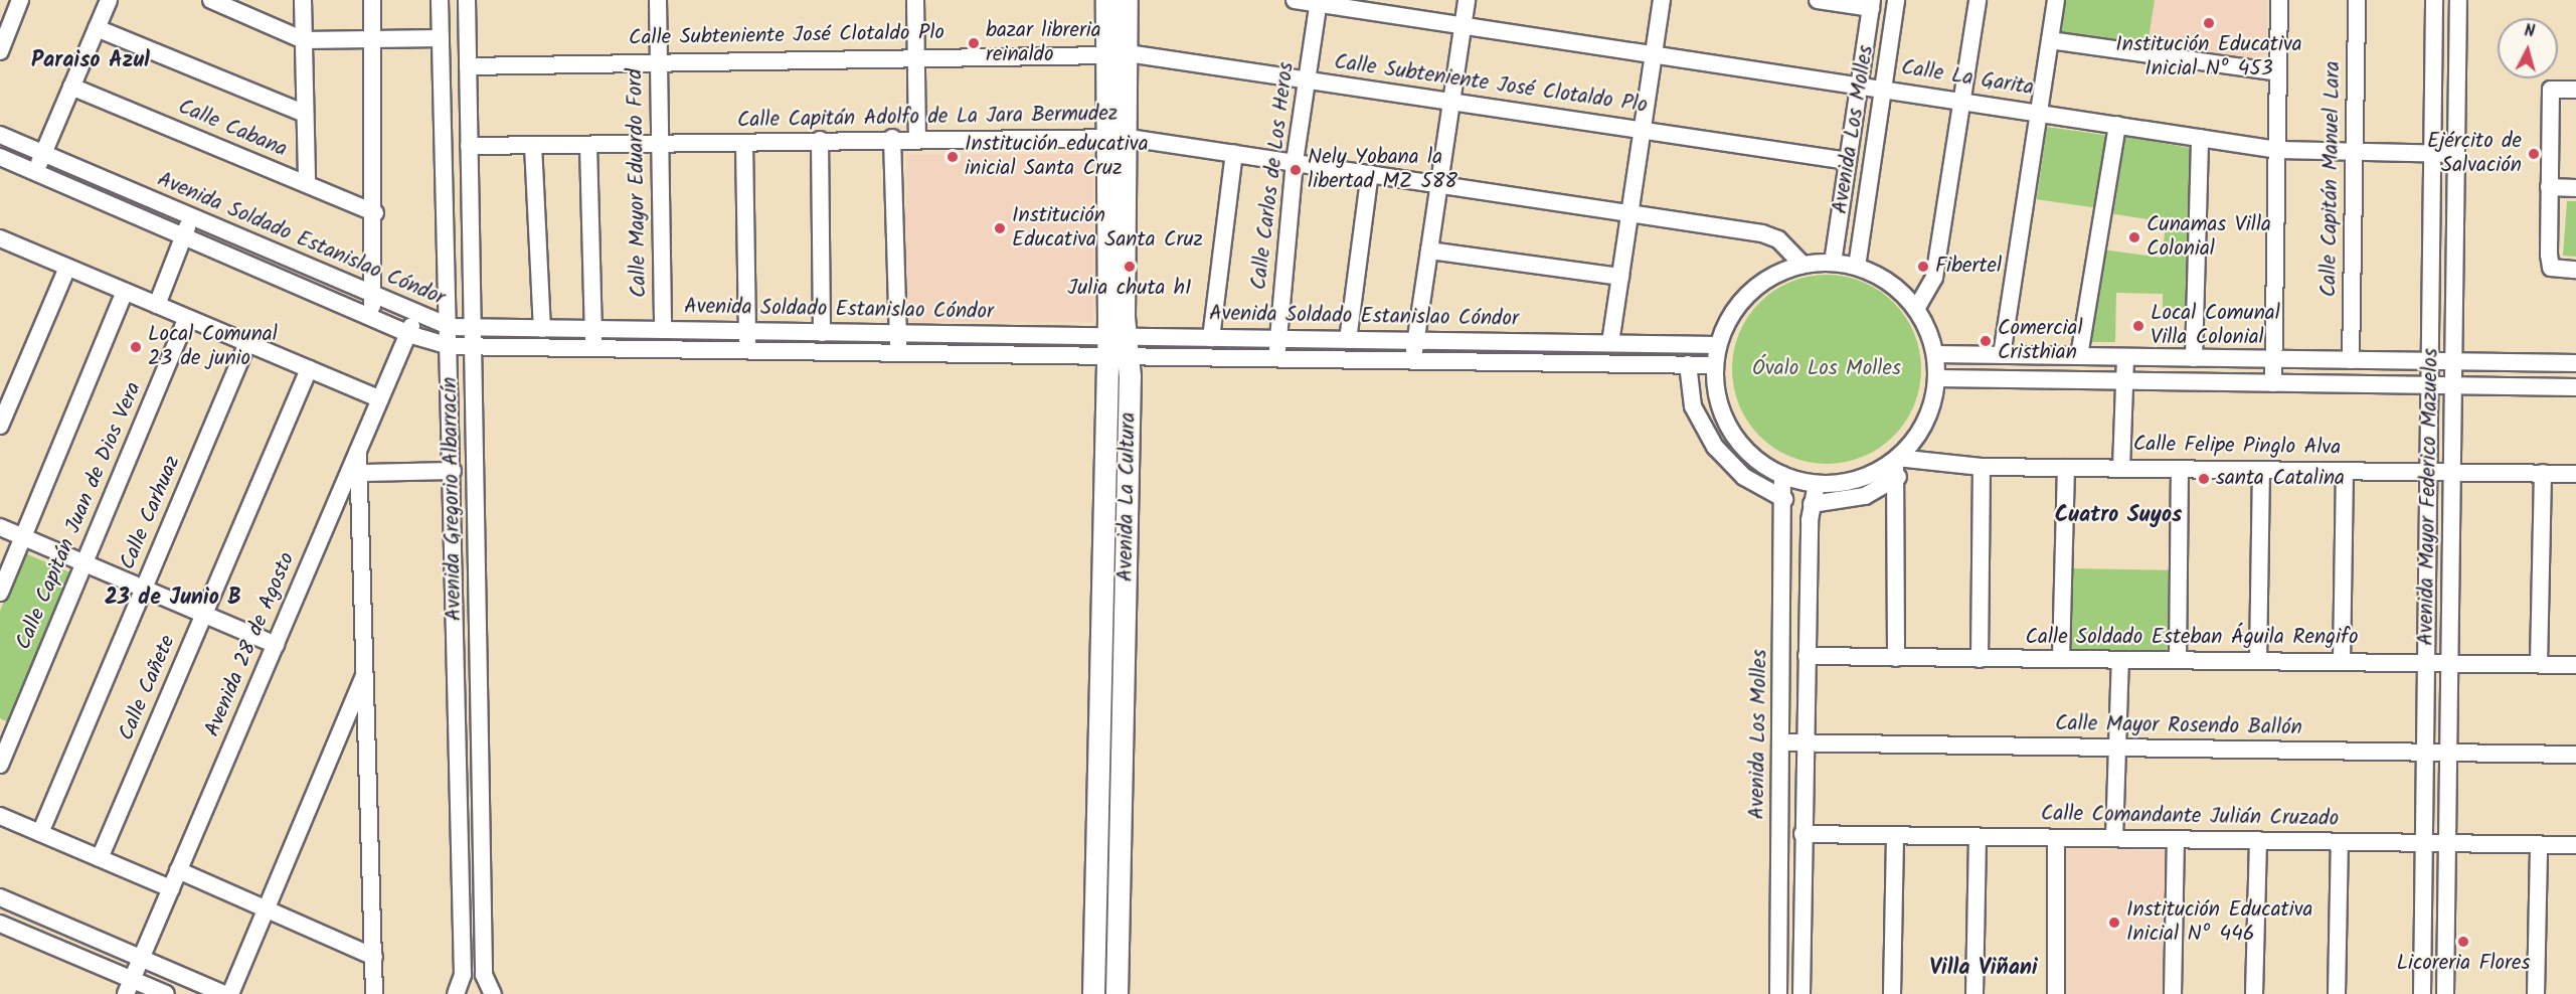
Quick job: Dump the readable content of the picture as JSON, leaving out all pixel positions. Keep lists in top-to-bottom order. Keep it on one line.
{"streets":{"main road":["Avenida La Cultura"],"street":["Calle Subteniente José Clotaldo Plo","Calle La Garita","Calle Capitán Adolfo de La Jara Bermudez","Calle Cabana","Avenida Los Molles","Calle Carlos de Los Heros","Calle Capitán Manuel Lara","Calle Mayor Eduardo Ford","Avenida Soldado Estanislao Cóndor","Calle Felipe Pinglo Alva","Avenida Mayor Federico Mazuelos","Avenida Gregorio Albarracín","Calle Carhuaz","Calle Capitán Juan de Dios Vera","Calle Soldado Esteban Águila Rengifo","Avenida 28 de Agosto","Calle Cañete","Calle Mayor Rosendo Ballón","Calle Comandante Julián Cruzado"]},"crossings":[["Calle Subteniente José Clotaldo Plo","Avenida Los Molles"],["Calle Subteniente José Clotaldo Plo","Calle Carlos de Los Heros"],["Calle Subteniente José Clotaldo Plo","Calle Mayor Eduardo Ford"],["Calle Subteniente José Clotaldo Plo","Avenida La Cultura"],["Calle Subteniente José Clotaldo Plo","Avenida Gregorio Albarracín"],["Calle La Garita","Avenida Los Molles"],["Calle La Garita","Calle Carlos de Los Heros"],["Calle La Garita","Calle Capitán Manuel Lara"],["Calle La Garita","Avenida Mayor Federico Mazuelos"],["Calle Capitán Adolfo de La Jara Bermudez","Calle Carlos de Los Heros"],["Calle Capitán Adolfo de La Jara Bermudez","Calle Mayor Eduardo Ford"],["Calle Capitán Adolfo de La Jara Bermudez","Avenida La Cultura"],["Calle Capitán Adolfo de La Jara Bermudez","Avenida Gregorio Albarracín"],["Avenida Los Molles","Calle Mayor Rosendo Ballón"],["Calle Carlos de Los Heros","Avenida Soldado Estanislao Cóndor"],["Calle Mayor Eduardo Ford","Avenida Soldado Estanislao Cóndor"],["Avenida Soldado Estanislao Cóndor","Avenida La Cultura"],["Avenida Soldado Estanislao Cóndor","Avenida Gregorio Albarracín"],["Avenida Soldado Estanislao Cóndor","Avenida 28 de Agosto"],["Calle Felipe Pinglo Alva","Avenida Mayor Federico Mazuelos"],["Avenida Mayor Federico Mazuelos","Calle Soldado Esteban Águila Rengifo"],["Avenida Mayor Federico Mazuelos","Calle Mayor Rosendo Ballón"],["Avenida Mayor Federico Mazuelos","Calle Comandante Julián Cruzado"]],"districts":["Paraiso Azul","Cuatro Suyos","23 de Junio B","Villa Viñani"],"parks":["Óvalo Los Molles"],"places":["Institución Educativa Inicial Nº 453","bazar libreria reinaldo","Ejército de Salvación","Institución educativa inicial Santa Cruz","Nely Yobana la libertad MZ 588","Institución Educativa Santa Cruz","Cunamas Villa Colonial","Julia chuta h1","Fibertel","Local Comunal Villa Colonial","Comercial Cristhian","Local Comunal 23 de junio","santa Catalina","Institución Educativa Inicial Nº 446","Licoreria Flores"],"north":"top"}
